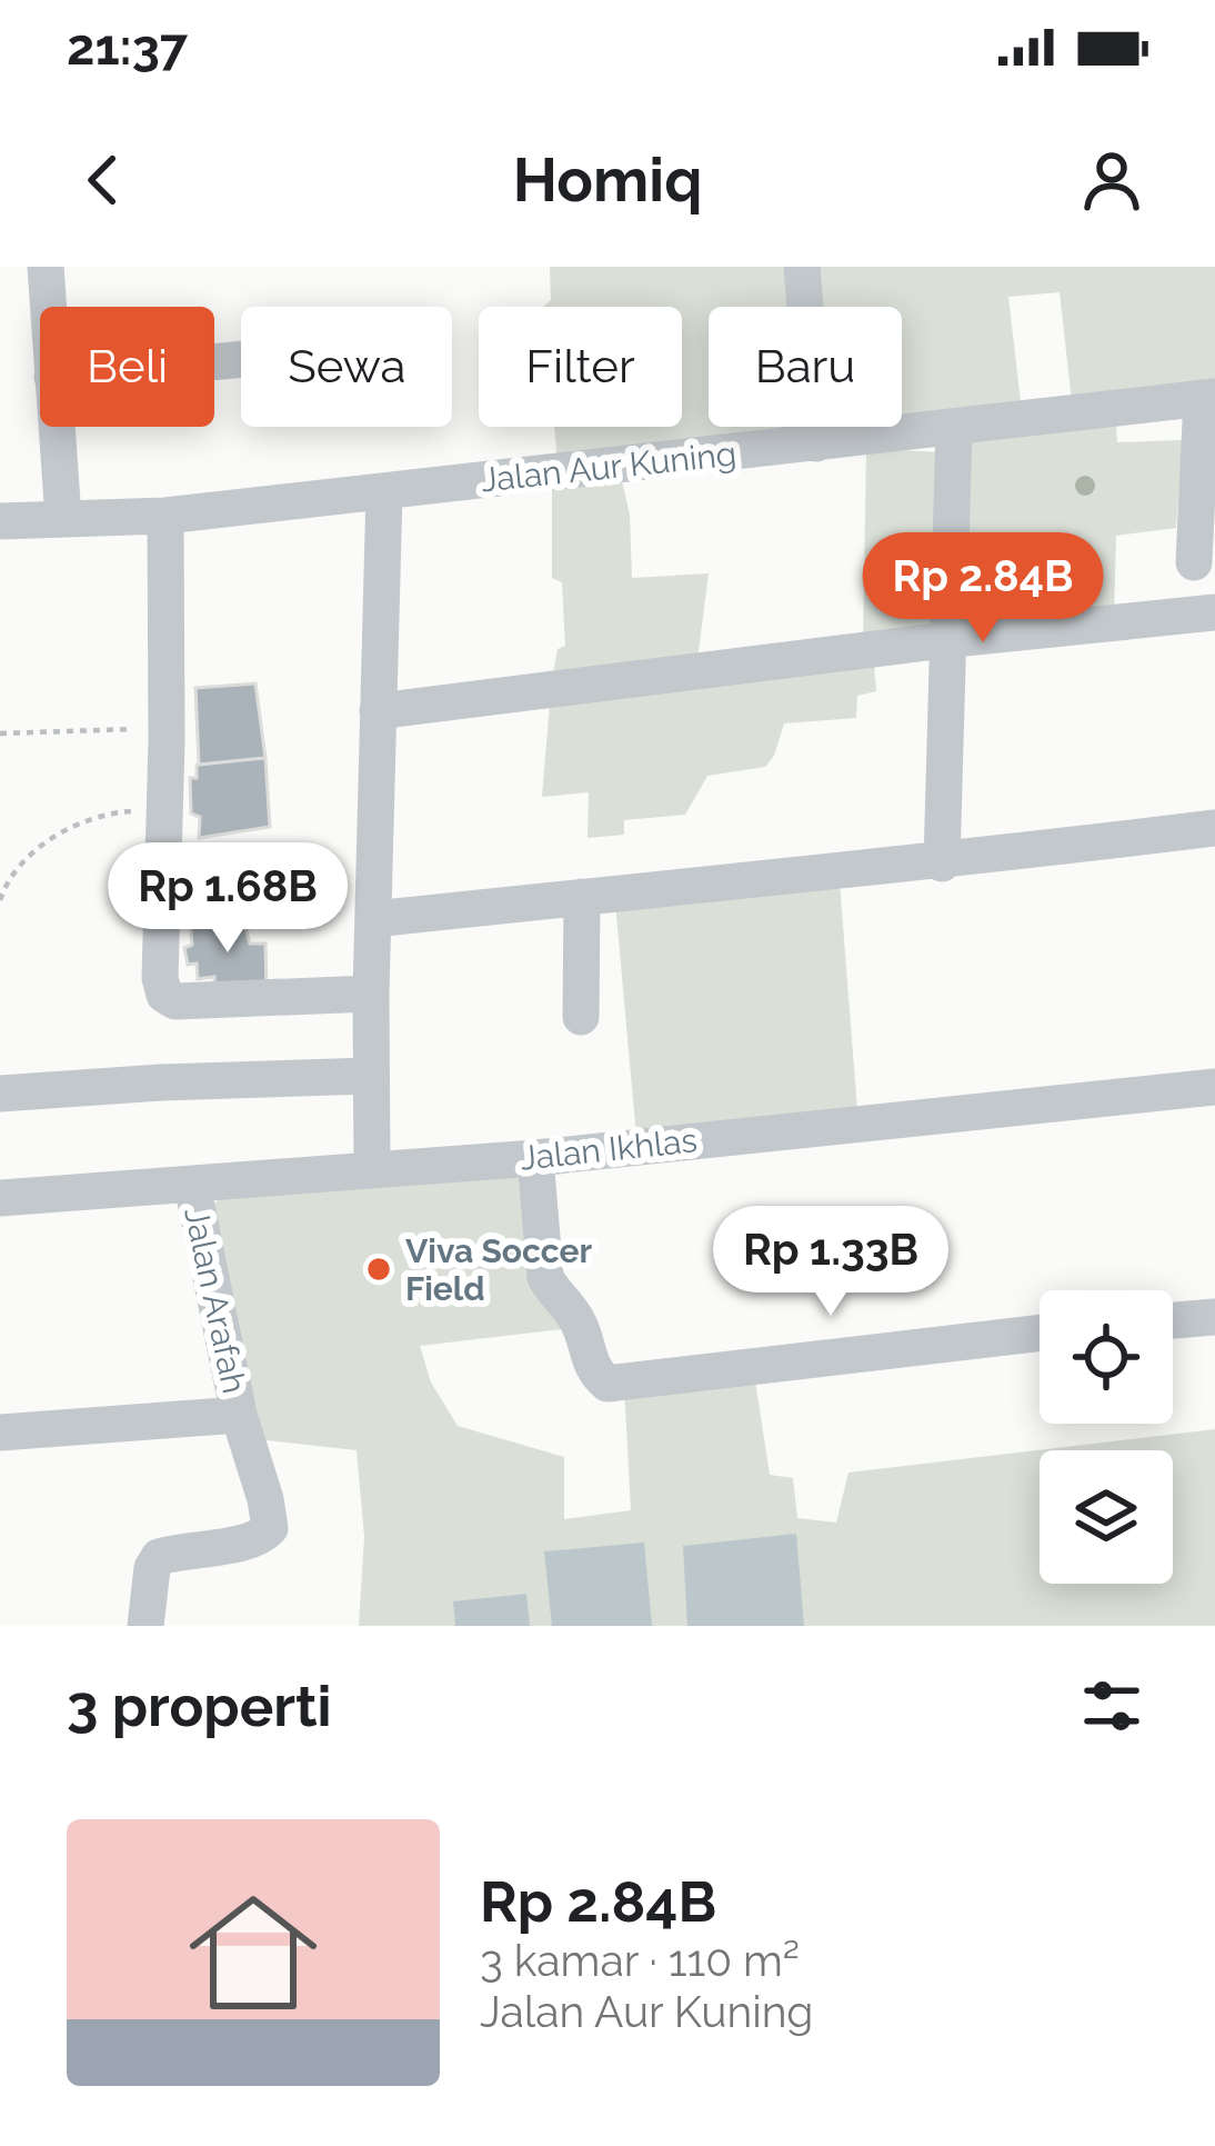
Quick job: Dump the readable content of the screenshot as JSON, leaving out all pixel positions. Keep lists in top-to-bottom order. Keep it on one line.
{"streets":{"street":["Jalan Aur Kuning","Jalan Ikhlas","Jalan Arafah"]},"crossings":[["Jalan Ikhlas","Jalan Arafah"]],"places":["Viva Soccer Field"],"page":{"status":"21:37","header":"Homiq","chip":["Beli","Sewa","Filter","Baru"],"price":["Rp 2.84B","Rp 1.68B","Rp 1.33B"],"heading":"3 properti","list":[{"name":"Rp 2.84B","note":"3 kamar · 110 m² · Jalan Aur Kuning"}]}}
